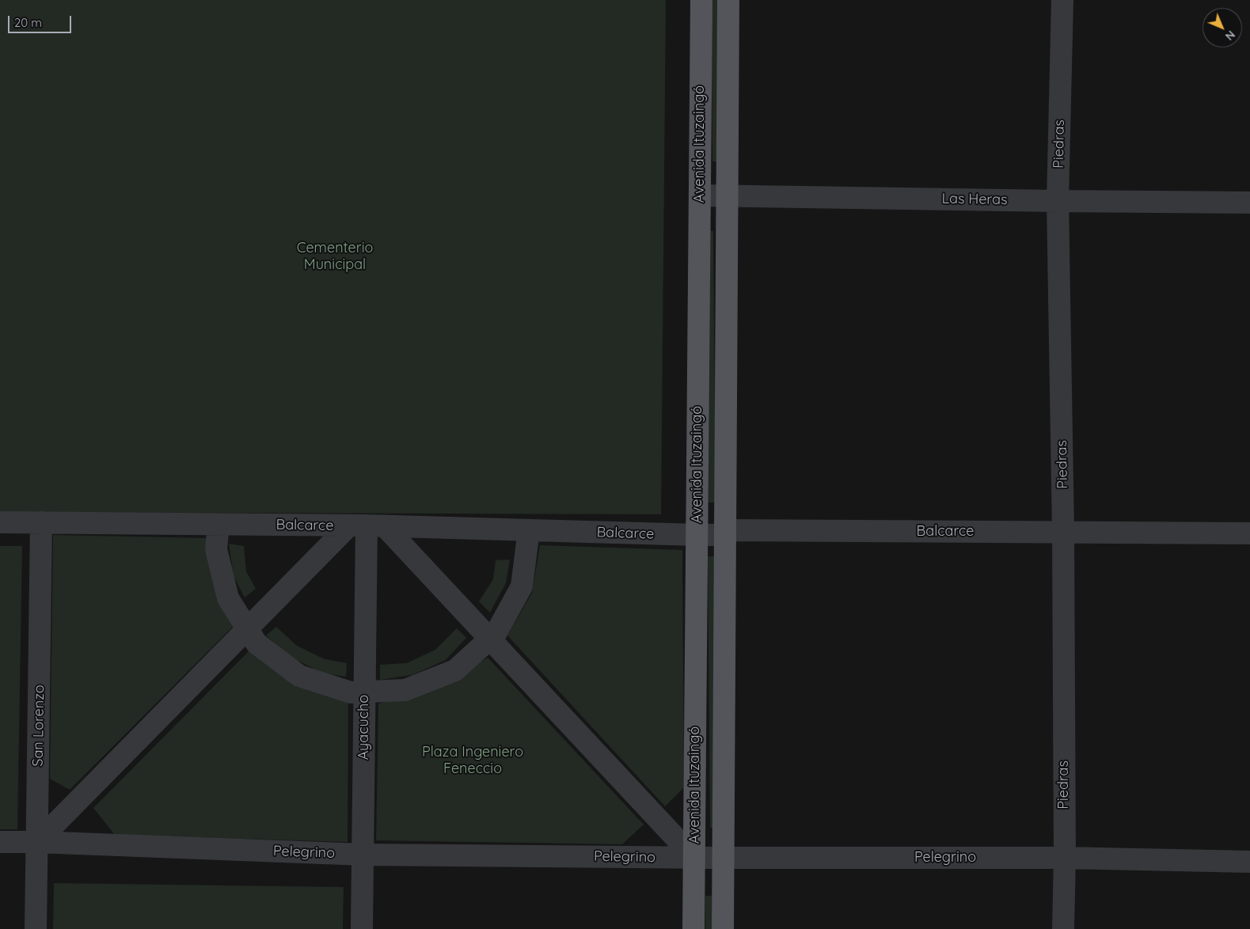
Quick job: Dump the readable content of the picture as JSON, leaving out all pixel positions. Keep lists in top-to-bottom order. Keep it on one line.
{"streets":{"main road":["Avenida Ituzaingó"],"street":["Piedras","Las Heras","Balcarce","San Lorenzo","Ayacucho","Pelegrino"]},"crossings":[["Avenida Ituzaingó","Las Heras"],["Avenida Ituzaingó","Balcarce"],["Avenida Ituzaingó","Pelegrino"],["Piedras","Las Heras"],["Piedras","Balcarce"],["Piedras","Pelegrino"],["Balcarce","San Lorenzo"],["Balcarce","Ayacucho"],["San Lorenzo","Pelegrino"],["Ayacucho","Pelegrino"]],"parks":["Cementerio Municipal","Plaza Ingeniero Feneccio"],"scale_bar":"20 m","north":"bottom right"}
